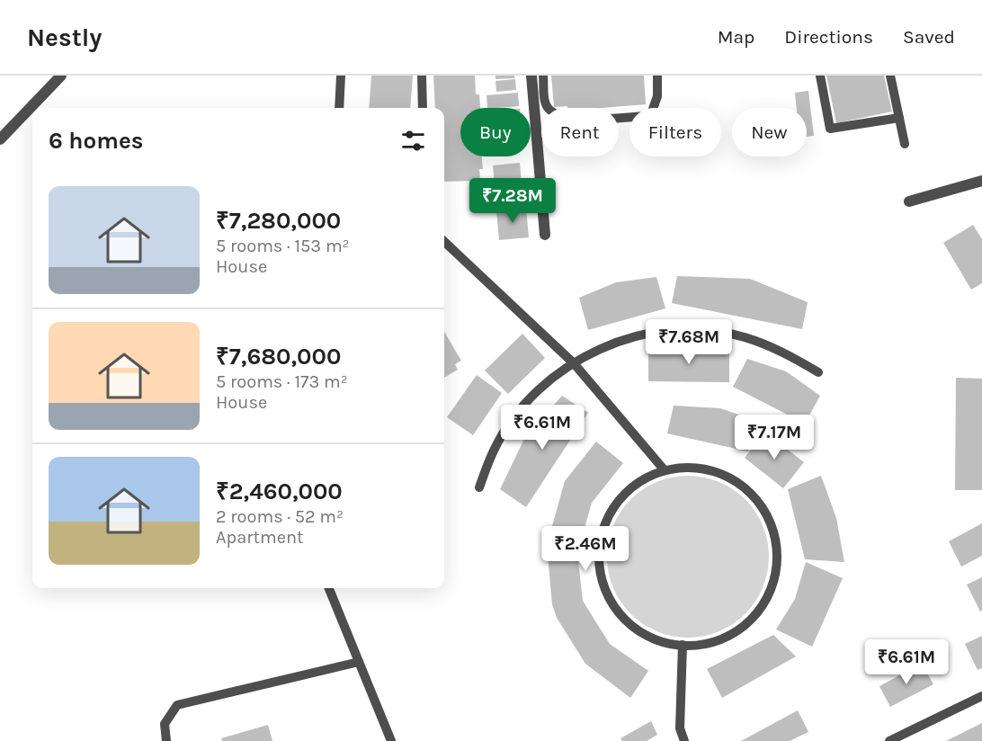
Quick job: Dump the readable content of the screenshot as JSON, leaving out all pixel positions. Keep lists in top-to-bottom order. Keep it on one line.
{"page":{"header":"Nestly","nav":["Map","Directions","Saved"],"chip":["Buy","Rent","Filters","New"],"heading":"6 homes","list":[{"name":"₹7,280,000","note":"5 rooms · 153 m² · House"},{"name":"₹7,680,000","note":"5 rooms · 173 m² · House"},{"name":"₹2,460,000","note":"2 rooms · 52 m² · Apartment"}],"price":["₹7.28M","₹7.68M","₹6.61M","₹7.17M","₹2.46M","₹6.61M"]}}
